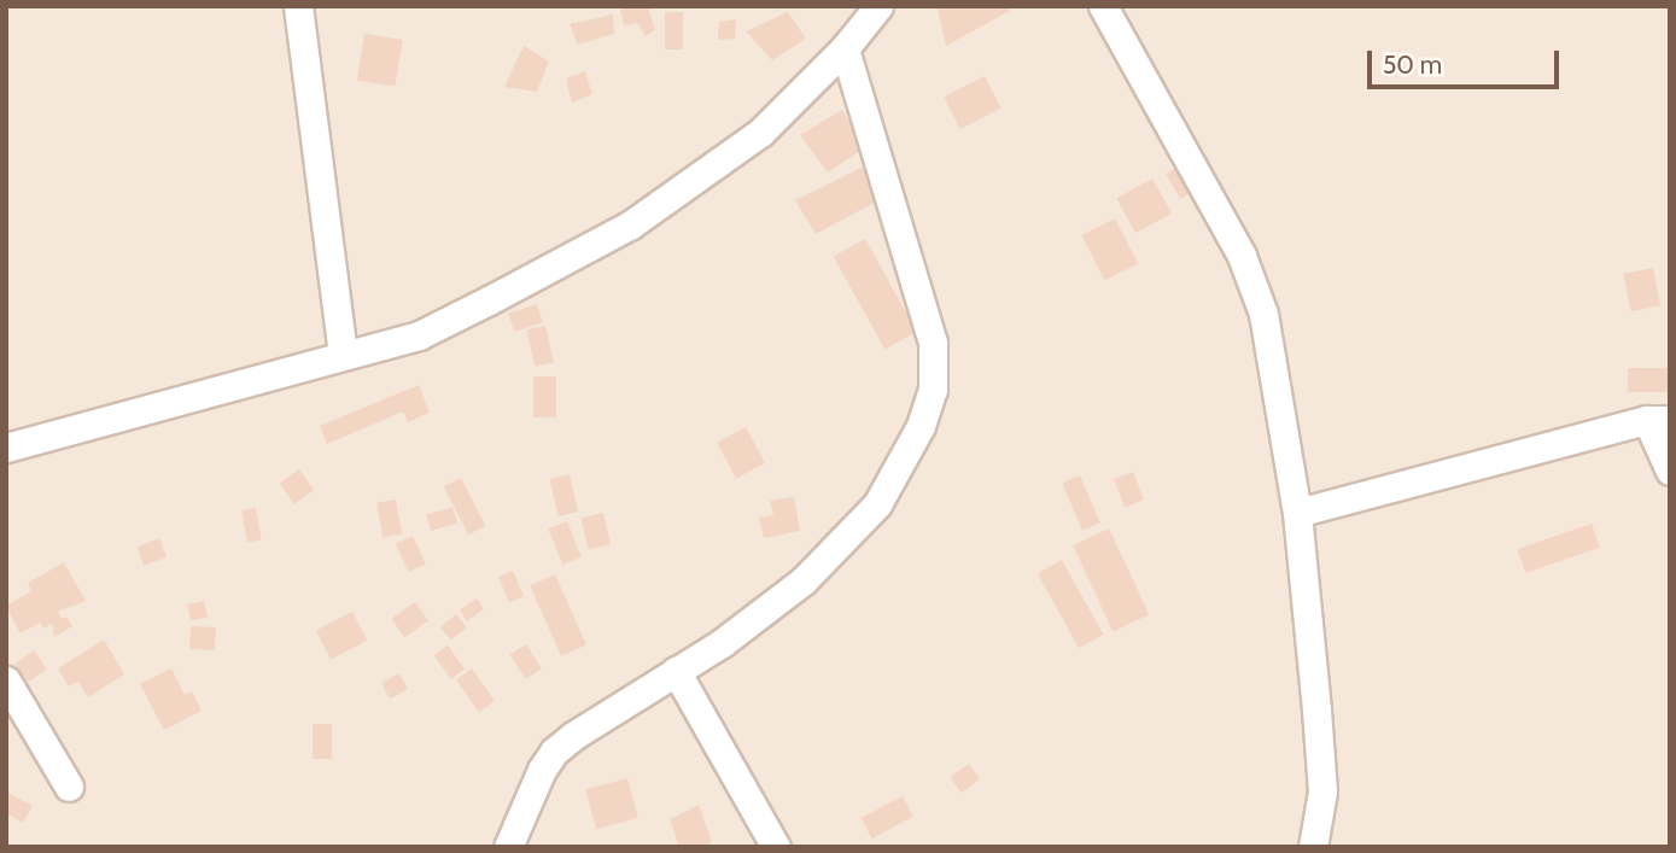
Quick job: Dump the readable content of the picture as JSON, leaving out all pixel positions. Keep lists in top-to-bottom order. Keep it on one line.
{"scale_bar":"50 m"}
